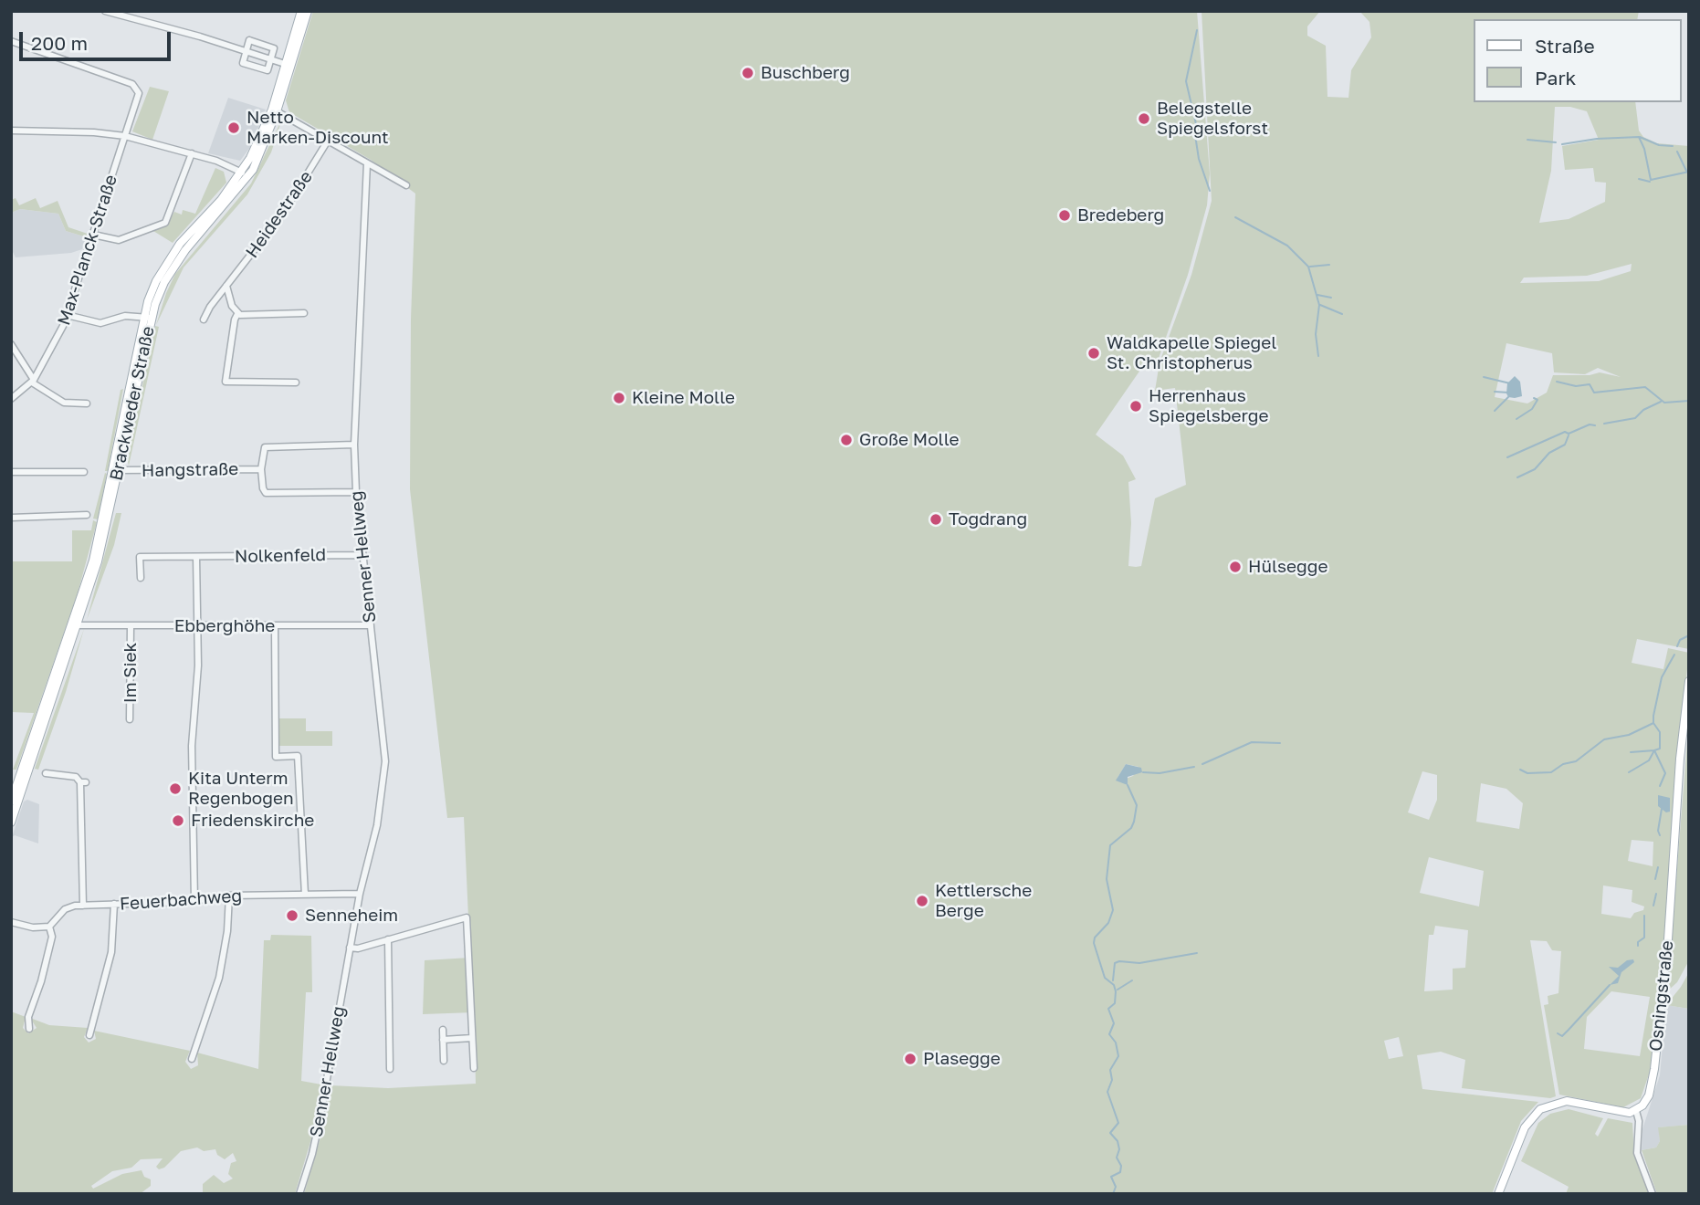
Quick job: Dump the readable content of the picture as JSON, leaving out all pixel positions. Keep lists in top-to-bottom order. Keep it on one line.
{"streets":{"main road":["Brackweder Straße","Osningstraße"],"street":["Heidestraße","Max-Planck-Straße","Hangstraße","Nolkenfeld","Senner Hellweg","Ebberghöhe","Im Siek","Feuerbachweg"]},"crossings":[["Brackweder Straße","Hangstraße"],["Brackweder Straße","Ebberghöhe"],["Hangstraße","Senner Hellweg"],["Nolkenfeld","Senner Hellweg"],["Senner Hellweg","Ebberghöhe"],["Senner Hellweg","Feuerbachweg"],["Ebberghöhe","Im Siek"]],"places":["Buschberg","Belegstelle Spiegelsforst","Netto Marken-Discount","Bredeberg","Waldkapelle Spiegel St. Christopherus","Kleine Molle","Herrenhaus Spiegelsberge","Große Molle","Togdrang","Hülsegge","Kita Unterm Regenbogen","Friedenskirche","Kettlersche Berge","Senneheim","Plasegge"],"legend":["Straße","Park"],"scale_bar":"200 m"}
